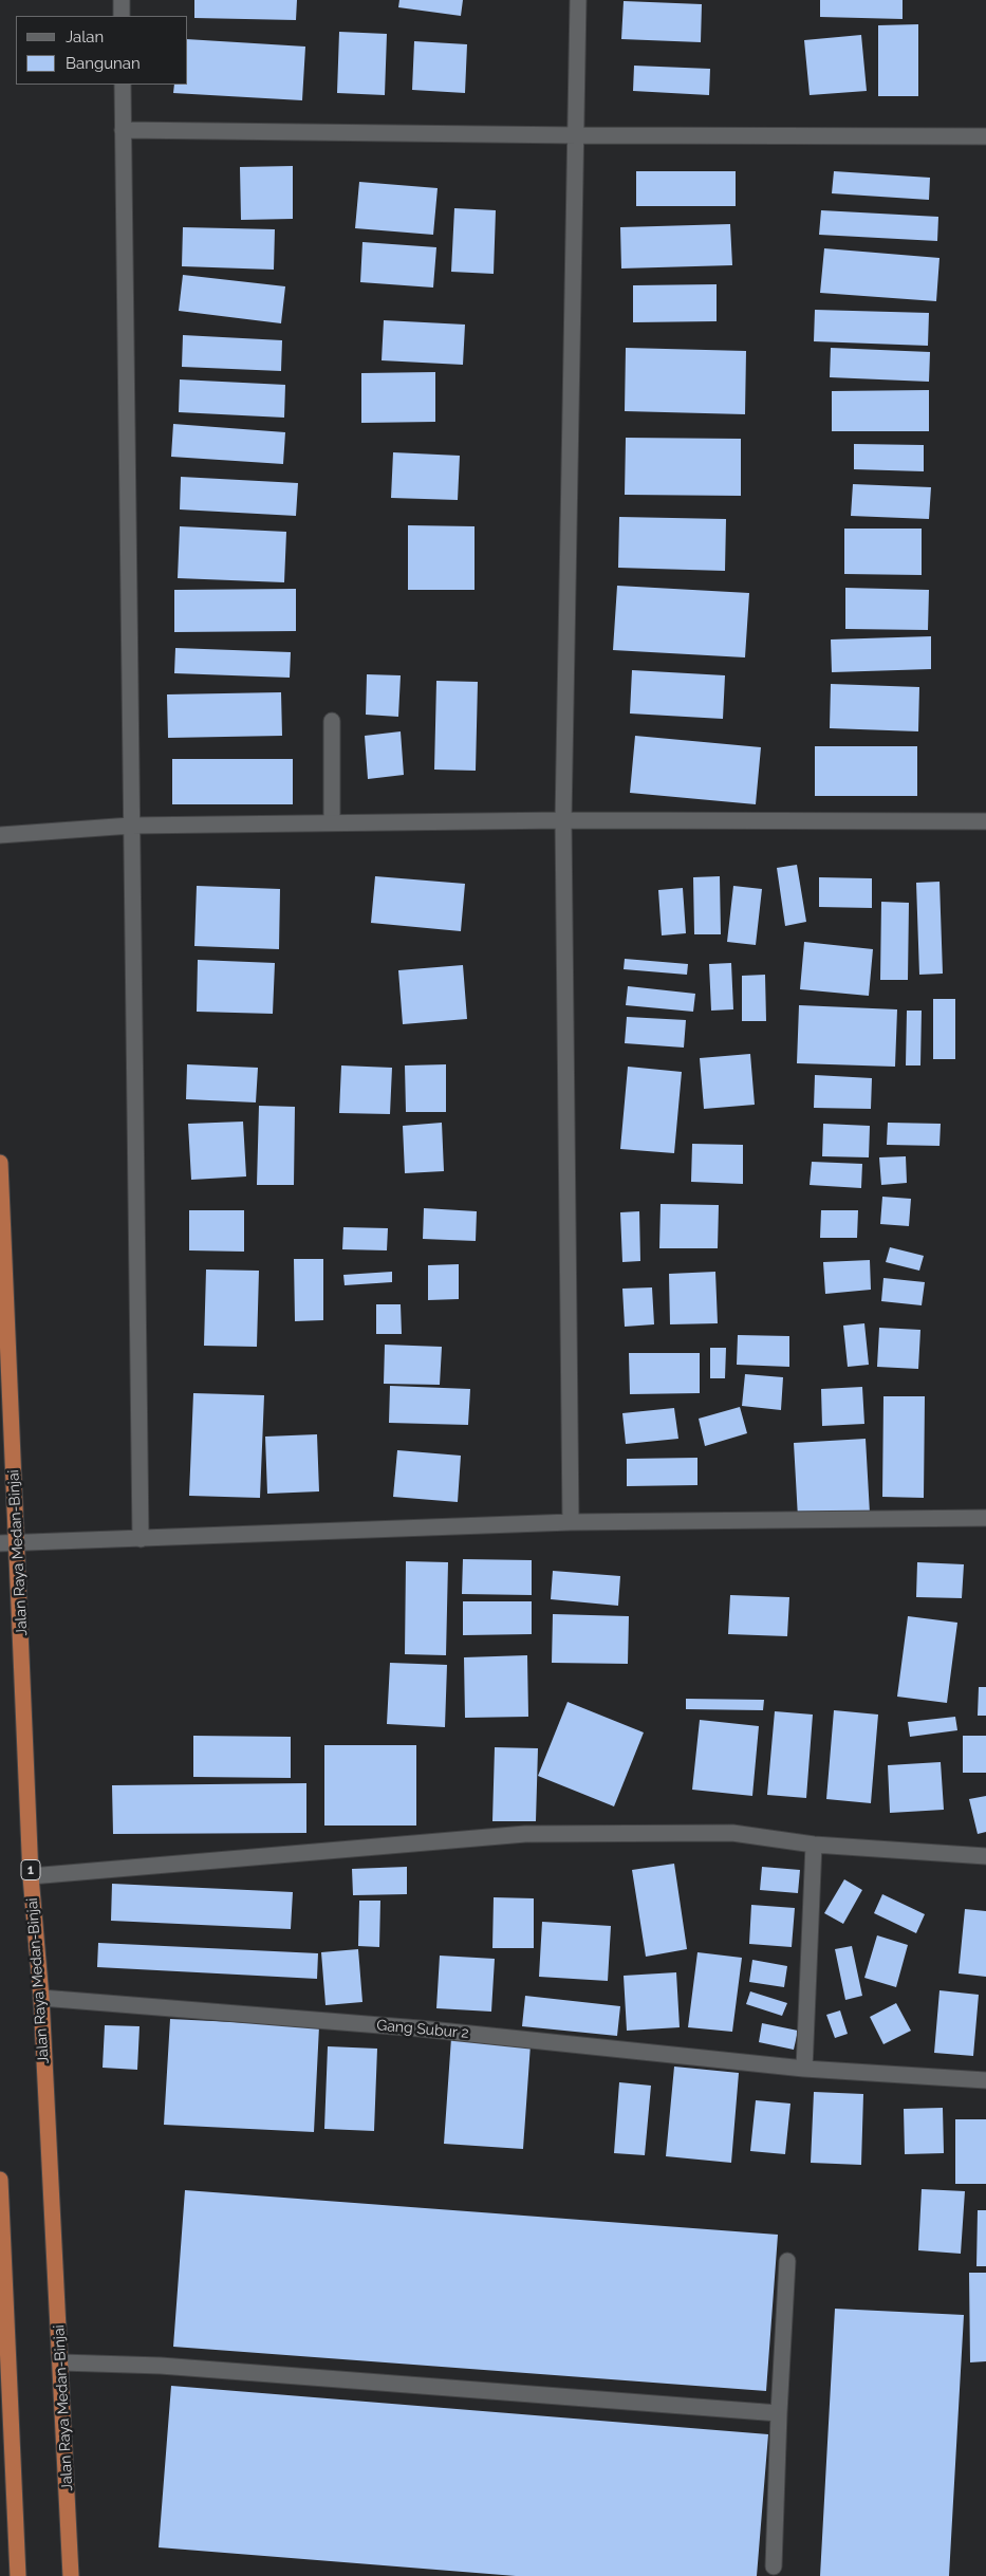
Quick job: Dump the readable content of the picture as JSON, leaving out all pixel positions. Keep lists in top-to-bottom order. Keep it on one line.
{"streets":{"highway":["Jalan Raya Medan-Binjai","1"],"street":["Gang Subur 2"]},"crossings":[["Jalan Raya Medan-Binjai","Gang Subur 2"]],"legend":["Jalan","Bangunan"]}
